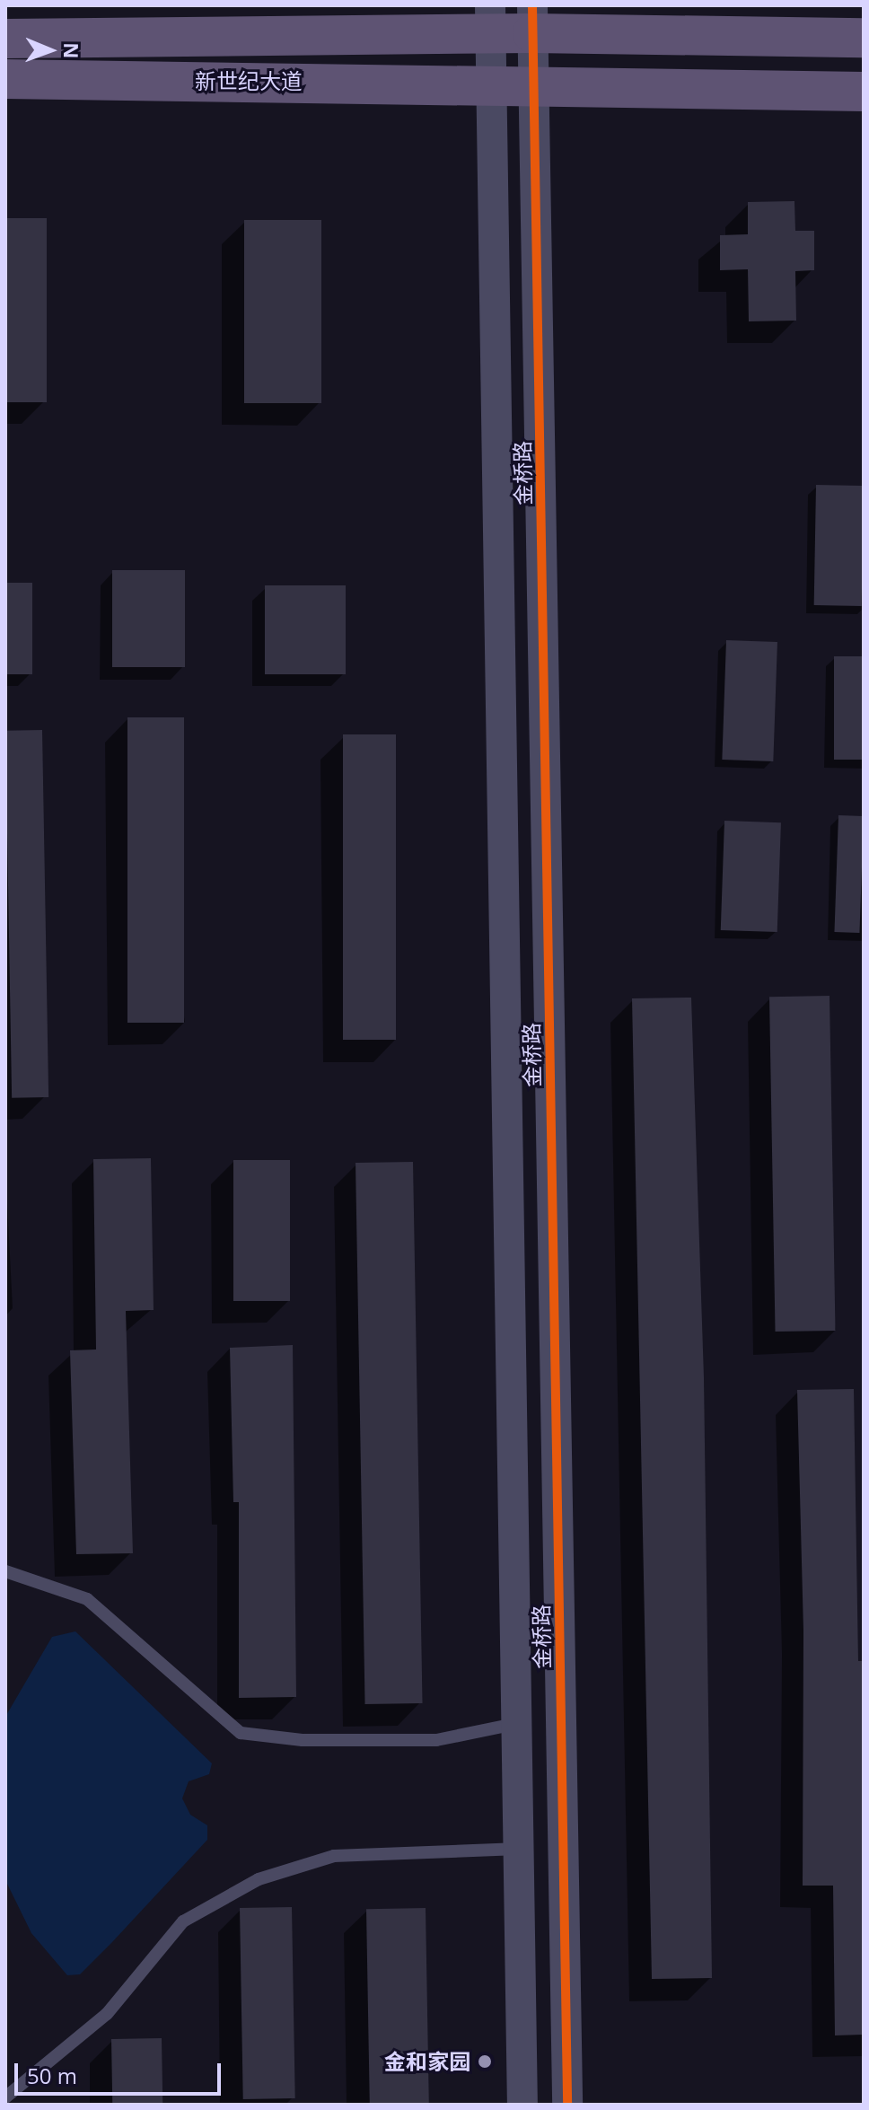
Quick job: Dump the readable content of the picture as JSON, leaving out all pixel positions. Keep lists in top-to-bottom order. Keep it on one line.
{"streets":{"main road":["新世纪大道"],"street":["金桥路"]},"crossings":[["新世纪大道","金桥路"]],"places":["金和家园"],"scale_bar":"50 m","north":"right"}
